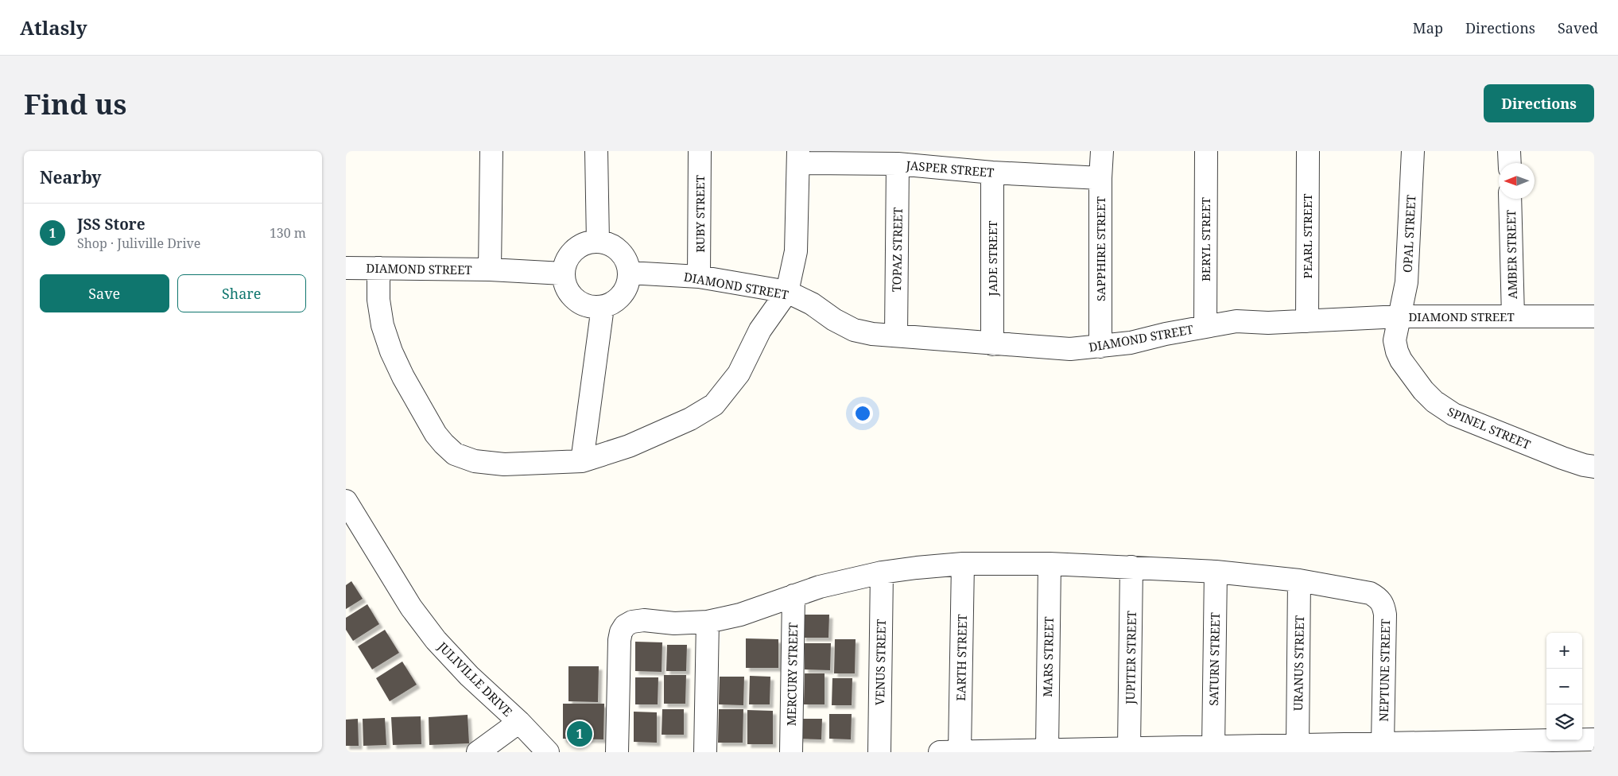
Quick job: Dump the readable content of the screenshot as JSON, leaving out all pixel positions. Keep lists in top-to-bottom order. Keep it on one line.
{"streets":{"street":["JASPER STREET","RUBY STREET","OPAL STREET","PEARL STREET","BERYL STREET","SAPPHIRE STREET","TOPAZ STREET","AMBER STREET","JADE STREET","DIAMOND STREET","SPINEL STREET","MARS STREET","EARTH STREET","JUPITER STREET","SATURN STREET","VENUS STREET","URANUS STREET","NEPTUNE STREET","MERCURY STREET","JULIVILLE DRIVE"]},"crossings":[["JASPER STREET","SAPPHIRE STREET"],["JASPER STREET","TOPAZ STREET"],["JASPER STREET","JADE STREET"],["RUBY STREET","DIAMOND STREET"],["OPAL STREET","DIAMOND STREET"],["OPAL STREET","SPINEL STREET"],["PEARL STREET","DIAMOND STREET"],["BERYL STREET","DIAMOND STREET"],["SAPPHIRE STREET","DIAMOND STREET"],["TOPAZ STREET","DIAMOND STREET"],["AMBER STREET","DIAMOND STREET"],["JADE STREET","DIAMOND STREET"],["DIAMOND STREET","SPINEL STREET"],["URANUS STREET","NEPTUNE STREET"]],"north":"left","page":{"header":"Atlasly","nav":["Map","Directions","Saved"],"buttons":["Directions",["Save","Share"]],"title":"Find us","heading":"Nearby","list":[{"mark":"1","name":"JSS Store","note":"Shop · Juliville Drive","value":"130 m"}],"map_buttons":["+","−"],"pins":"1"}}
